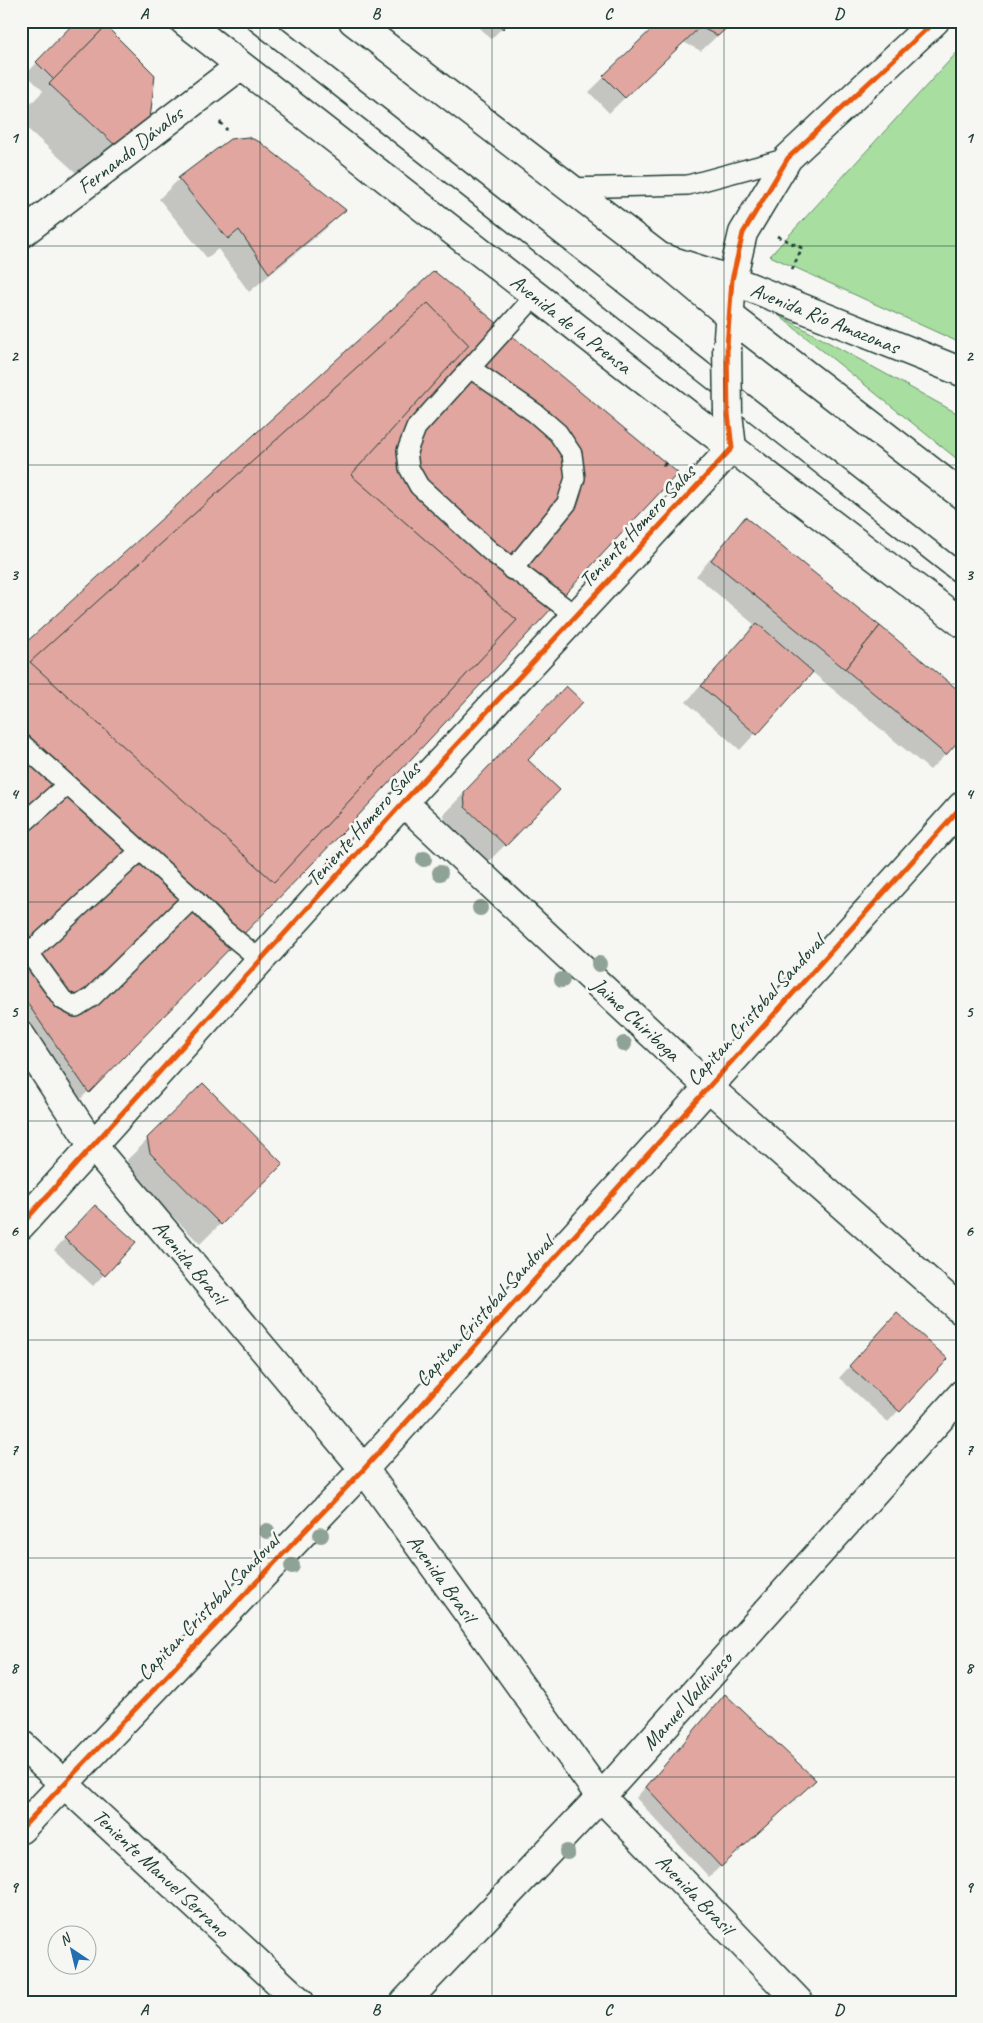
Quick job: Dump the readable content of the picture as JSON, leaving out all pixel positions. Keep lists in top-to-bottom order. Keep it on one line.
{"streets":{"street":["Fernando Dávalos","Avenida Río Amazonas","Avenida de la Prensa","Teniente Homero Salas","Capitan Cristobal Sandoval","Jaime Chiriboga","Avenida Brasil","Manuel Valdivieso","Teniente Manuel Serrano"]},"crossings":[["Fernando Dávalos","Avenida de la Prensa"],["Avenida de la Prensa","Teniente Homero Salas"],["Teniente Homero Salas","Jaime Chiriboga"],["Teniente Homero Salas","Avenida Brasil"],["Capitan Cristobal Sandoval","Jaime Chiriboga"],["Capitan Cristobal Sandoval","Avenida Brasil"],["Capitan Cristobal Sandoval","Teniente Manuel Serrano"],["Avenida Brasil","Manuel Valdivieso"]],"north":"top left","grid":{"columns":["A","B","C","D"],"rows":["1","2","3","4","5","6","7","8","9"]}}
